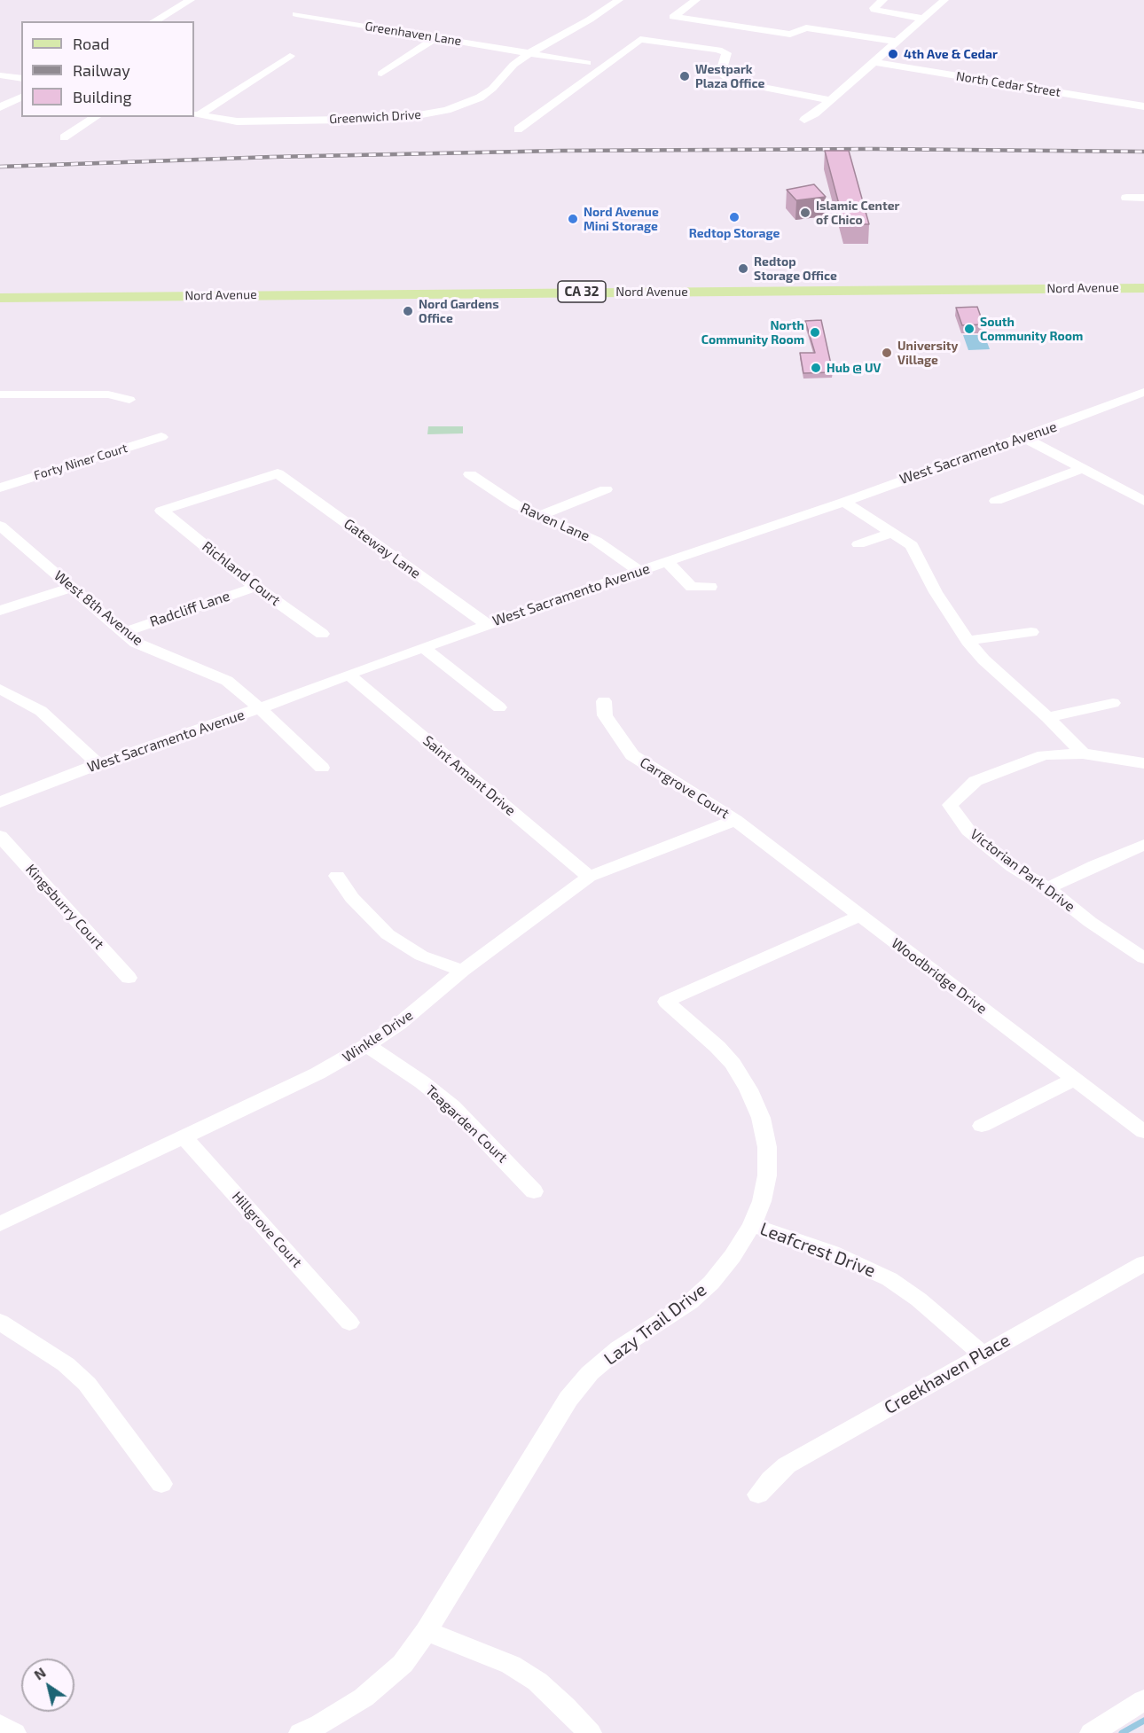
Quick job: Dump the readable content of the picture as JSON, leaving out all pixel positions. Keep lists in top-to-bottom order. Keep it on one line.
{"streets":{"main road":["Nord Avenue","CA 32"],"street":["Greenhaven Lane","North Cedar Street","Greenwich Drive","West Sacramento Avenue","Forty Niner Court","Raven Lane","Gateway Lane","Richland Court","West 8th Avenue","Radcliff Lane","Saint Amant Drive","Carrgrove Court","Victorian Park Drive","Kingsburry Court","Woodbridge Drive","Winkle Drive","Teagarden Court","Hillgrove Court","Leafcrest Drive","Lazy Trail Drive","Creekhaven Place"]},"crossings":[["Greenhaven Lane","Greenwich Drive"],["West Sacramento Avenue","Raven Lane"],["West Sacramento Avenue","Gateway Lane"],["West Sacramento Avenue","West 8th Avenue"],["West Sacramento Avenue","Saint Amant Drive"],["Gateway Lane","Richland Court"],["Richland Court","Radcliff Lane"],["West 8th Avenue","Radcliff Lane"],["Saint Amant Drive","Winkle Drive"],["Carrgrove Court","Woodbridge Drive"],["Carrgrove Court","Winkle Drive"],["Woodbridge Drive","Winkle Drive"],["Woodbridge Drive","Lazy Trail Drive"],["Winkle Drive","Teagarden Court"],["Winkle Drive","Hillgrove Court"],["Leafcrest Drive","Lazy Trail Drive"],["Leafcrest Drive","Creekhaven Place"]],"places":["4th Ave & Cedar","Westpark Plaza Office","Islamic Center of Chico","Redtop Storage","Nord Avenue Mini Storage","Redtop Storage Office","Nord Gardens Office","South Community Room","North Community Room","University Village","Hub @ UV"],"legend":["Road","Railway","Building"],"north":"top left"}
